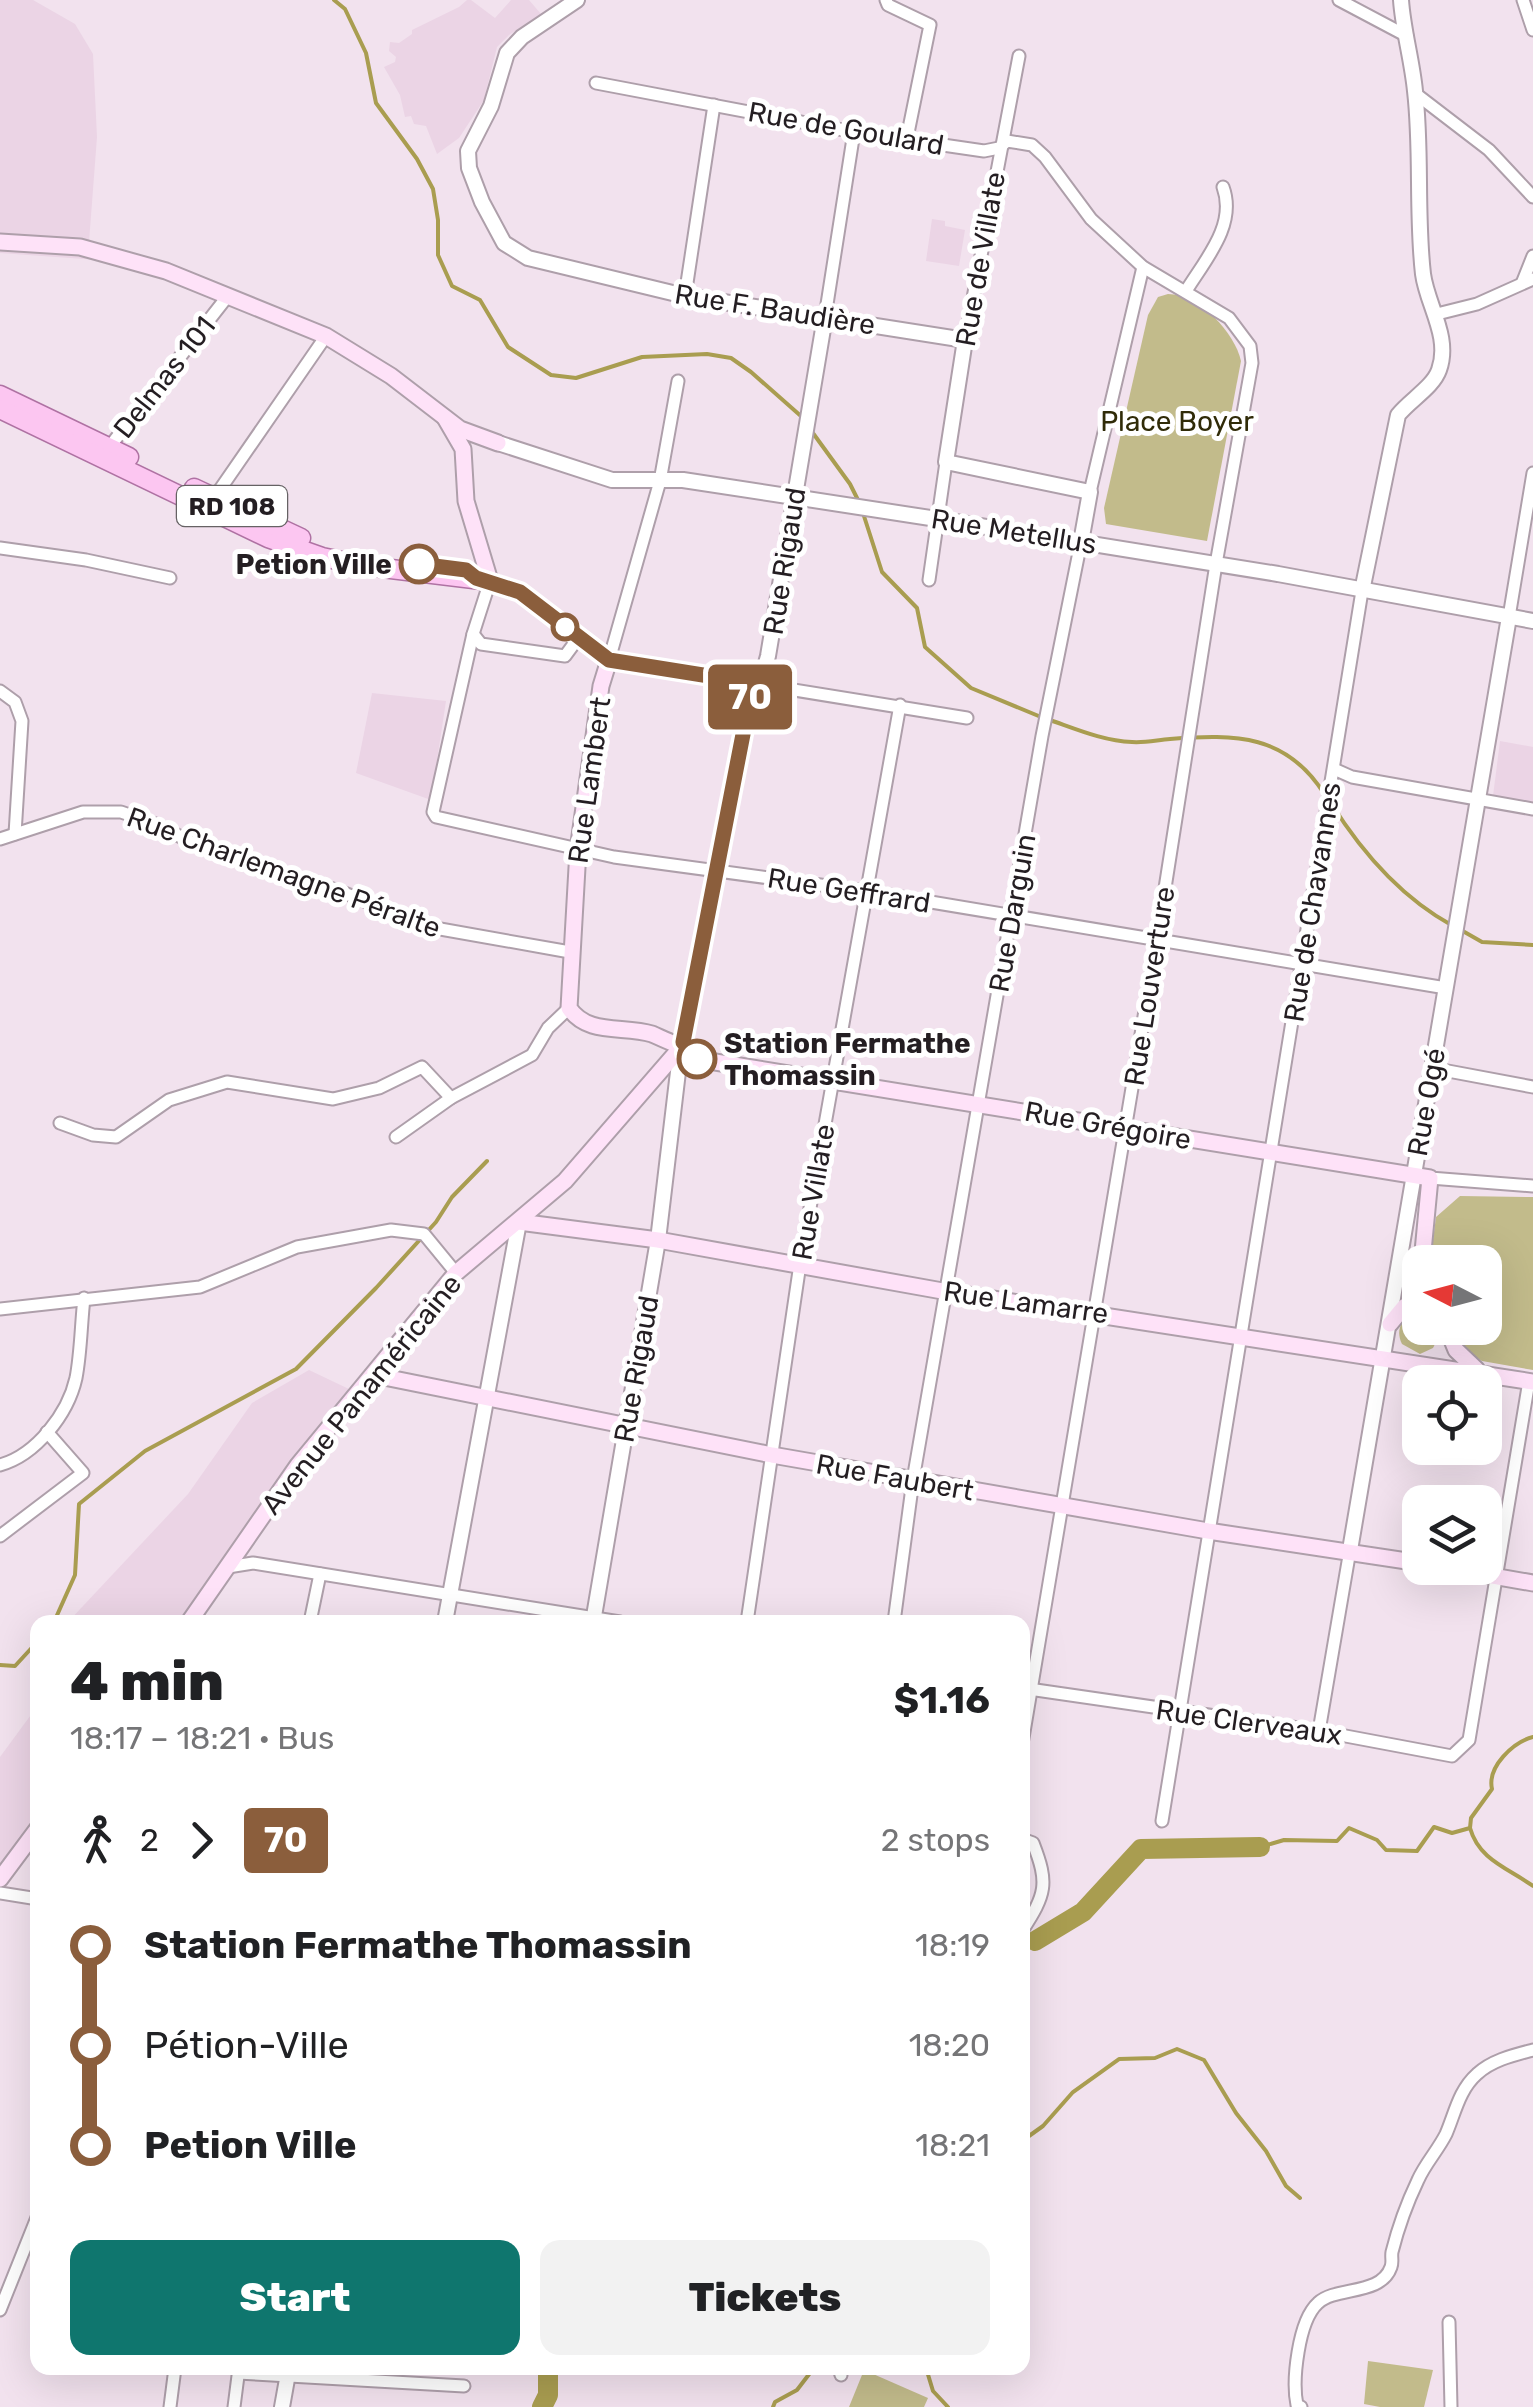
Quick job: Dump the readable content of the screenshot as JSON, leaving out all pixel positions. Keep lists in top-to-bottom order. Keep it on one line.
{"streets":{"main road":["RD 108","Rue Lambert","Rue Grégoire","Rue Lamarre","Avenue Panaméricaine","Rue Faubert"],"street":["Rue de Goulard","Rue de Villate","Rue F. Baudière","Delmas 101","Rue Metellus","Rue Rigaud","Rue Charlemagne Péralte","Rue Geffrard","Rue de Chavannes","Rue Darguin","Rue Louverture","Rue Ogé","Rue Villate","Rue Clerveaux"]},"crossings":[["Rue de Goulard","Rue de Villate"],["Rue de Goulard","Rue Rigaud"],["Rue de Goulard","Rue Darguin"],["Rue de Goulard","Rue Louverture"],["Rue de Villate","Rue F. Baudière"],["Rue F. Baudière","Rue Rigaud"],["Delmas 101","RD 108"],["RD 108","Rue Lambert"],["RD 108","Rue Geffrard"],["Rue Metellus","Rue Rigaud"],["Rue Metellus","Rue Lambert"],["Rue Metellus","Rue de Chavannes"],["Rue Metellus","Rue Darguin"],["Rue Metellus","Rue Louverture"],["Rue Metellus","Rue Ogé"],["Rue Rigaud","Rue Geffrard"],["Rue Rigaud","Rue Grégoire"],["Rue Rigaud","Rue Lamarre"],["Rue Rigaud","Avenue Panaméricaine"],["Rue Rigaud","Rue Faubert"],["Rue Lambert","Rue Charlemagne Péralte"],["Rue Lambert","Rue Geffrard"],["Rue Lambert","Rue Grégoire"],["Rue Geffrard","Rue de Chavannes"],["Rue Geffrard","Rue Darguin"],["Rue Geffrard","Rue Louverture"],["Rue Geffrard","Rue Ogé"],["Rue Geffrard","Rue Villate"],["Rue de Chavannes","Rue Grégoire"],["Rue de Chavannes","Rue Lamarre"],["Rue de Chavannes","Rue Faubert"],["Rue de Chavannes","Rue Clerveaux"],["Rue Darguin","Rue Grégoire"],["Rue Darguin","Rue Lamarre"],["Rue Darguin","Rue Faubert"],["Rue Louverture","Rue Grégoire"],["Rue Louverture","Rue Lamarre"],["Rue Louverture","Rue Faubert"],["Rue Ogé","Rue Grégoire"],["Rue Ogé","Rue Lamarre"],["Rue Ogé","Rue Faubert"],["Rue Ogé","Rue Clerveaux"],["Rue Grégoire","Rue Villate"],["Rue Grégoire","Avenue Panaméricaine"],["Rue Villate","Rue Lamarre"],["Rue Villate","Rue Faubert"],["Rue Lamarre","Avenue Panaméricaine"],["Avenue Panaméricaine","Rue Faubert"]],"parks":["Place Boyer"],"places":["Petion Ville","Station Fermathe Thomassin"],"lines":["bus line 70"],"north":"left","page":{"on_map":"70","heading":["4 min","18:17 – 18:21 · Bus","$1.16"],"legs":["2","70","2 stops"],"list":[{"name":"Station Fermathe Thomassin","value":"18:19"},{"name":"Pétion-Ville","value":"18:20"},{"name":"Petion Ville","value":"18:21"}],"buttons":["Start","Tickets"]}}
